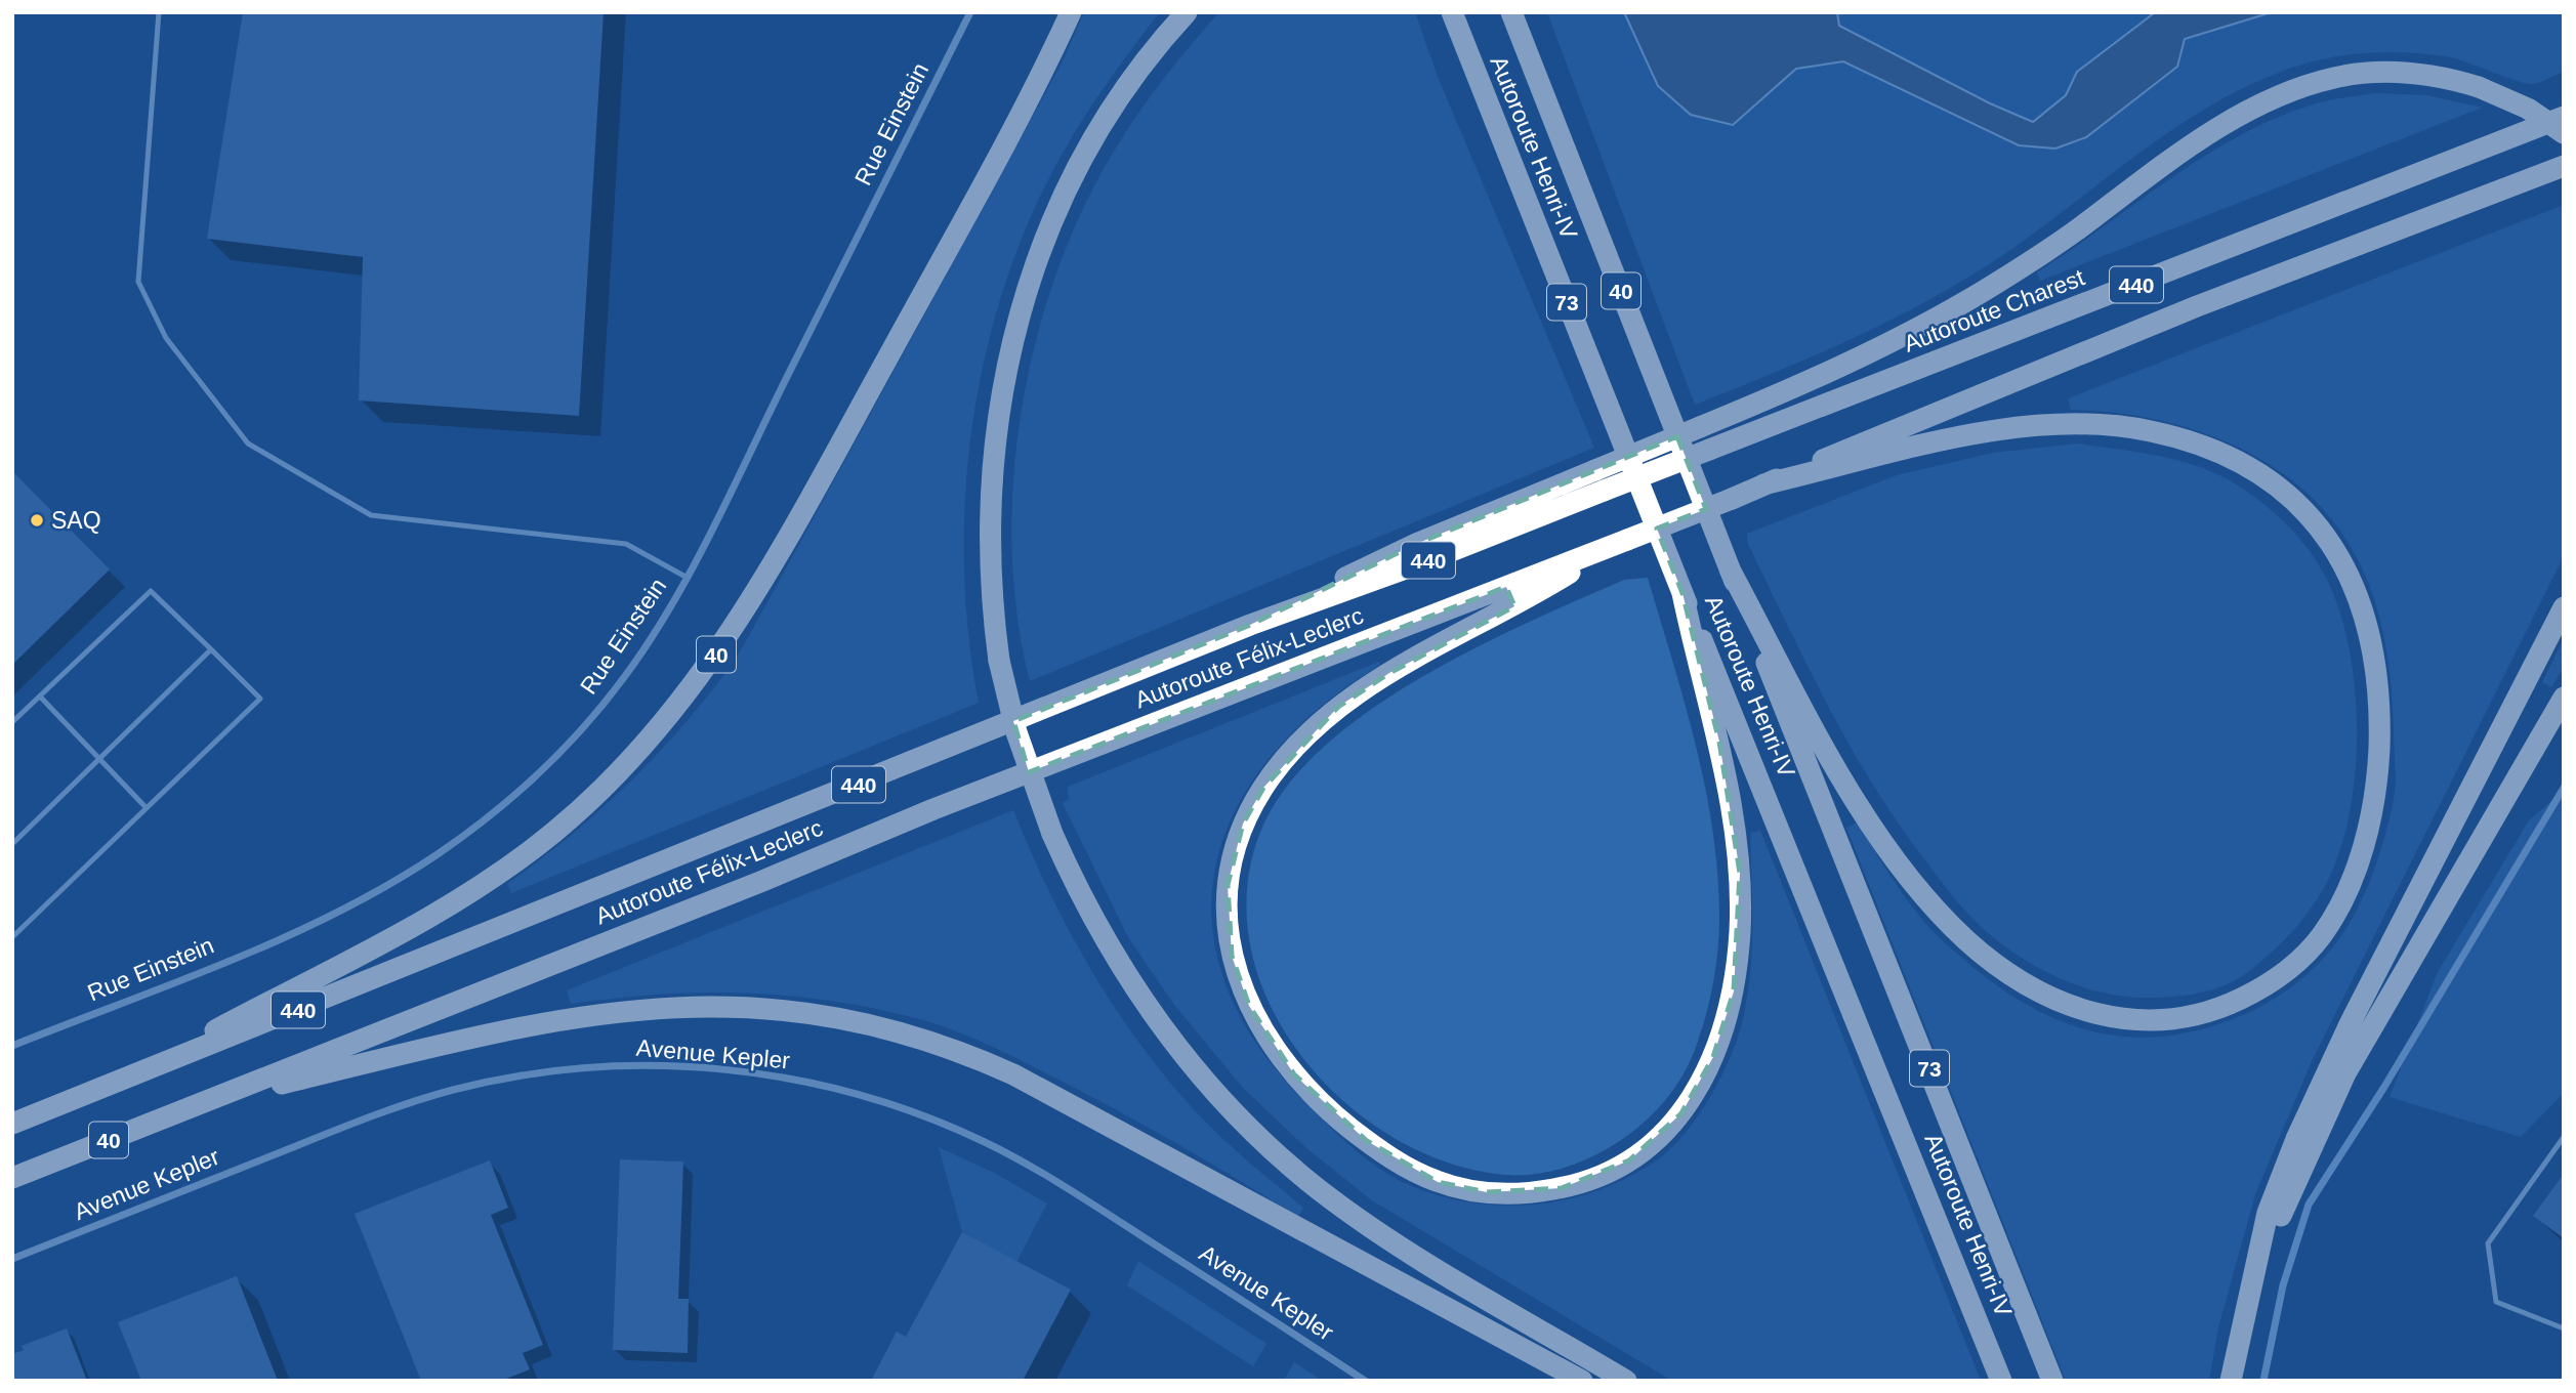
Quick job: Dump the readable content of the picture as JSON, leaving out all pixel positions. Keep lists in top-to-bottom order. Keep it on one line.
{"streets":{"highway":["Autoroute Henri-IV","440","40","73","Autoroute Charest","Autoroute Félix-Leclerc"],"street":["Rue Einstein","Avenue Kepler"]},"crossings":[["440","40"],["40","Autoroute Félix-Leclerc"],["Autoroute Charest","Autoroute Félix-Leclerc"]],"places":["SAQ"]}
